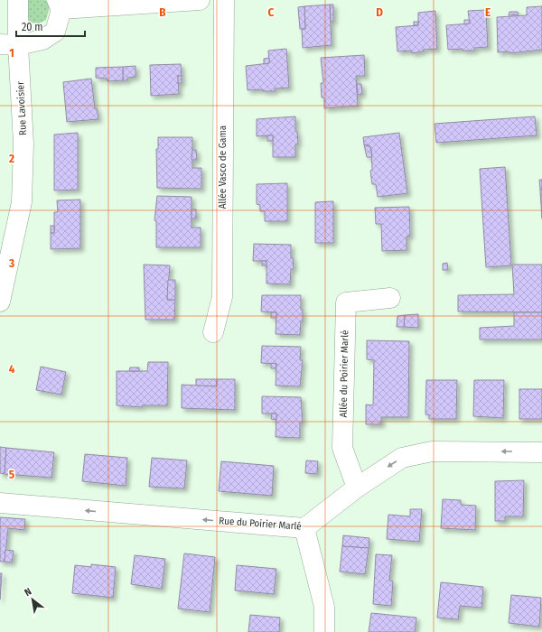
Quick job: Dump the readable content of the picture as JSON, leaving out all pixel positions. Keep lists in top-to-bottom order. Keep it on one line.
{"streets":{"street":["Rue Lavoisier","Allée Vasco de Gama","Allée du Poirier Marlé","Rue du Poirier Marlé"]},"crossings":[["Allée du Poirier Marlé","Rue du Poirier Marlé"]],"one_way":["Rue du Poirier Marlé"],"scale_bar":"20 m","north":"top left","grid":{"columns":["B","C","D","E"],"rows":["1","2","3","4","5"]}}
